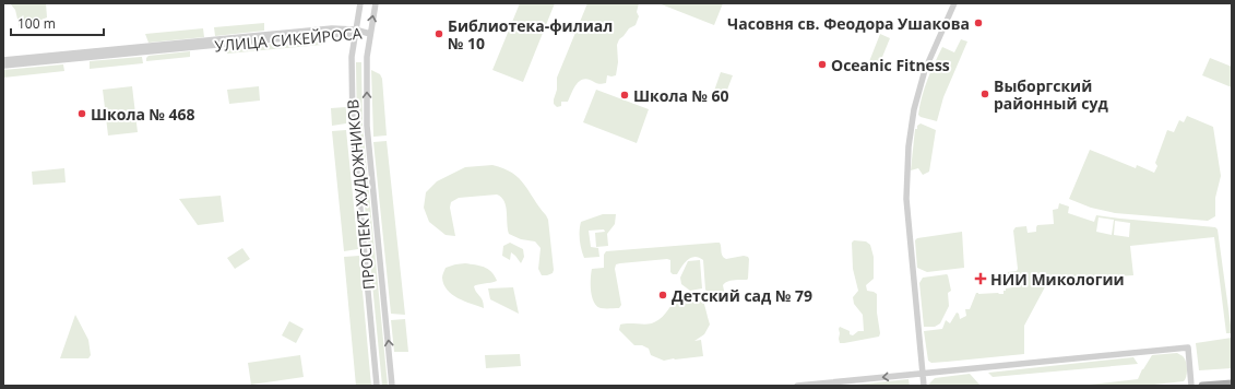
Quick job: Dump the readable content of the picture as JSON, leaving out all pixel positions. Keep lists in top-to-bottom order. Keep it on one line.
{"streets":{"street":["УЛИЦА СИКЕЙРОСА","ПРОСПЕКТ ХУДОЖНИКОВ"]},"crossings":[["УЛИЦА СИКЕЙРОСА","ПРОСПЕКТ ХУДОЖНИКОВ"]],"places":{"other":["Часовня св. Феодора Ушакова","Библиотека-филиал № 10","Oceanic Fitness","Выборгский районный суд","Школа № 60","Школа № 468","Детский сад № 79"],"health":["НИИ Микологии"]},"scale_bar":"100 m"}
